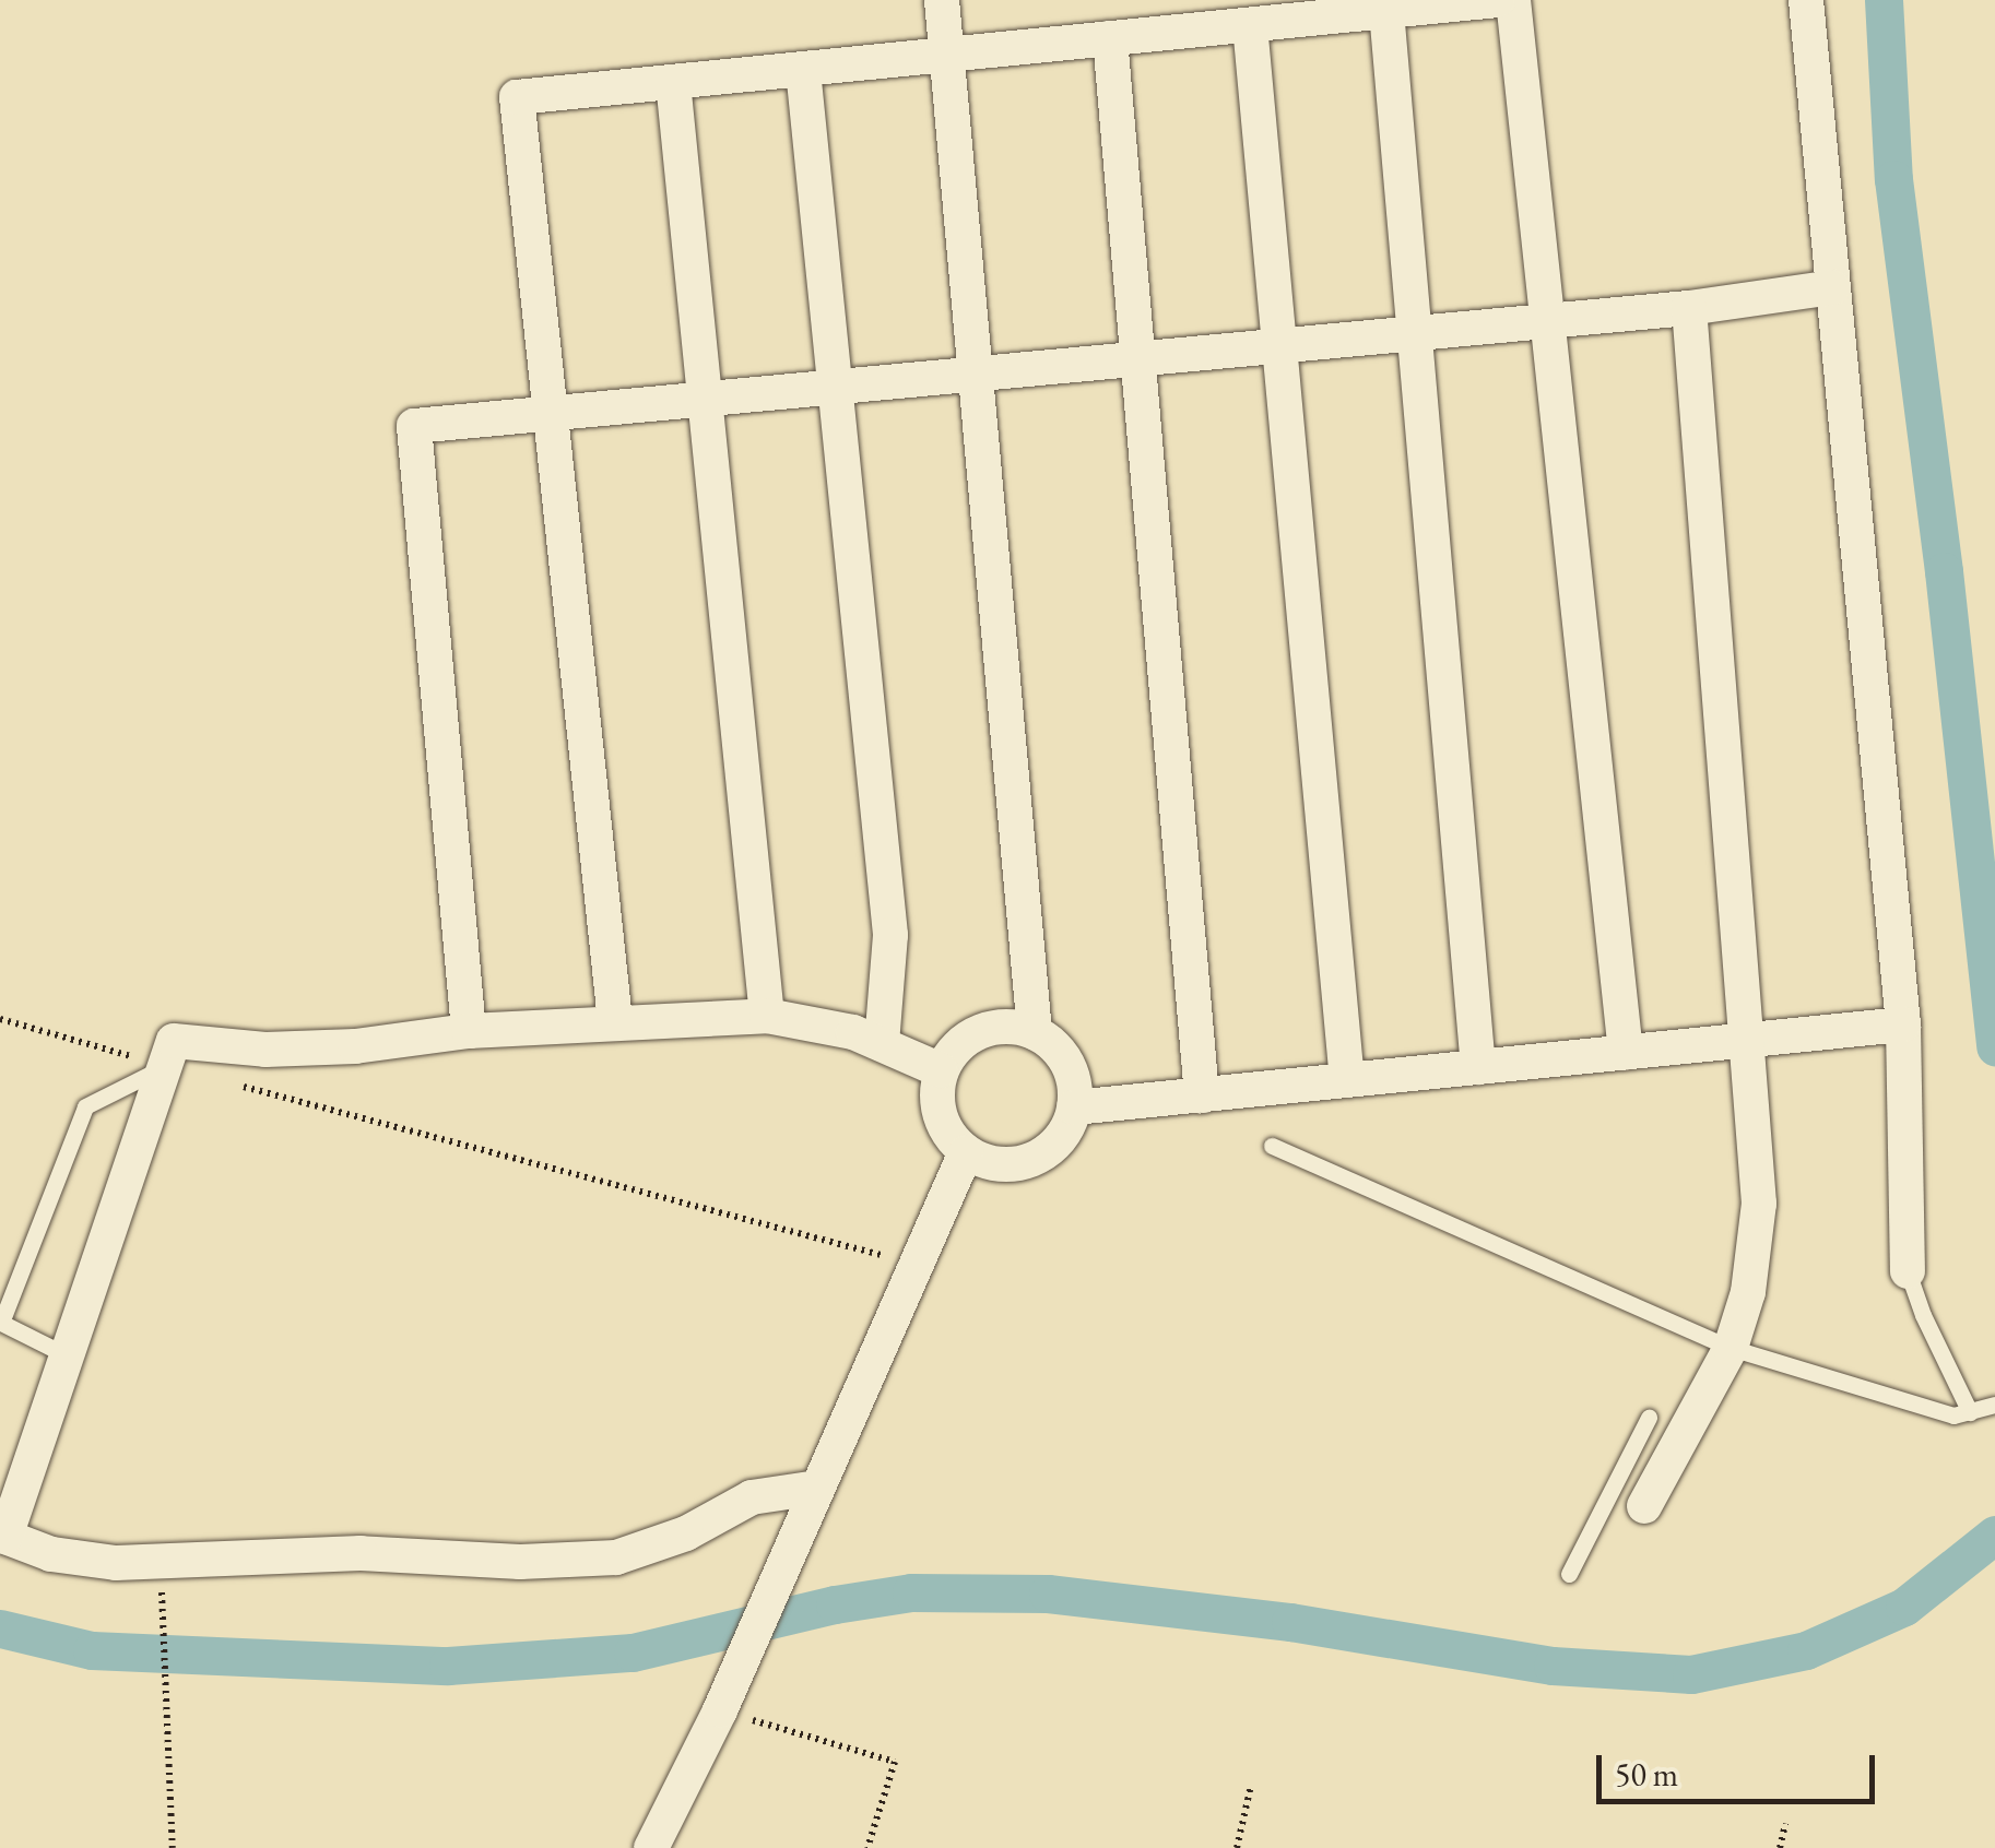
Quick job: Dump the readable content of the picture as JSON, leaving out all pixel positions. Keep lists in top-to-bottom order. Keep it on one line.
{"scale_bar":"50 m"}
